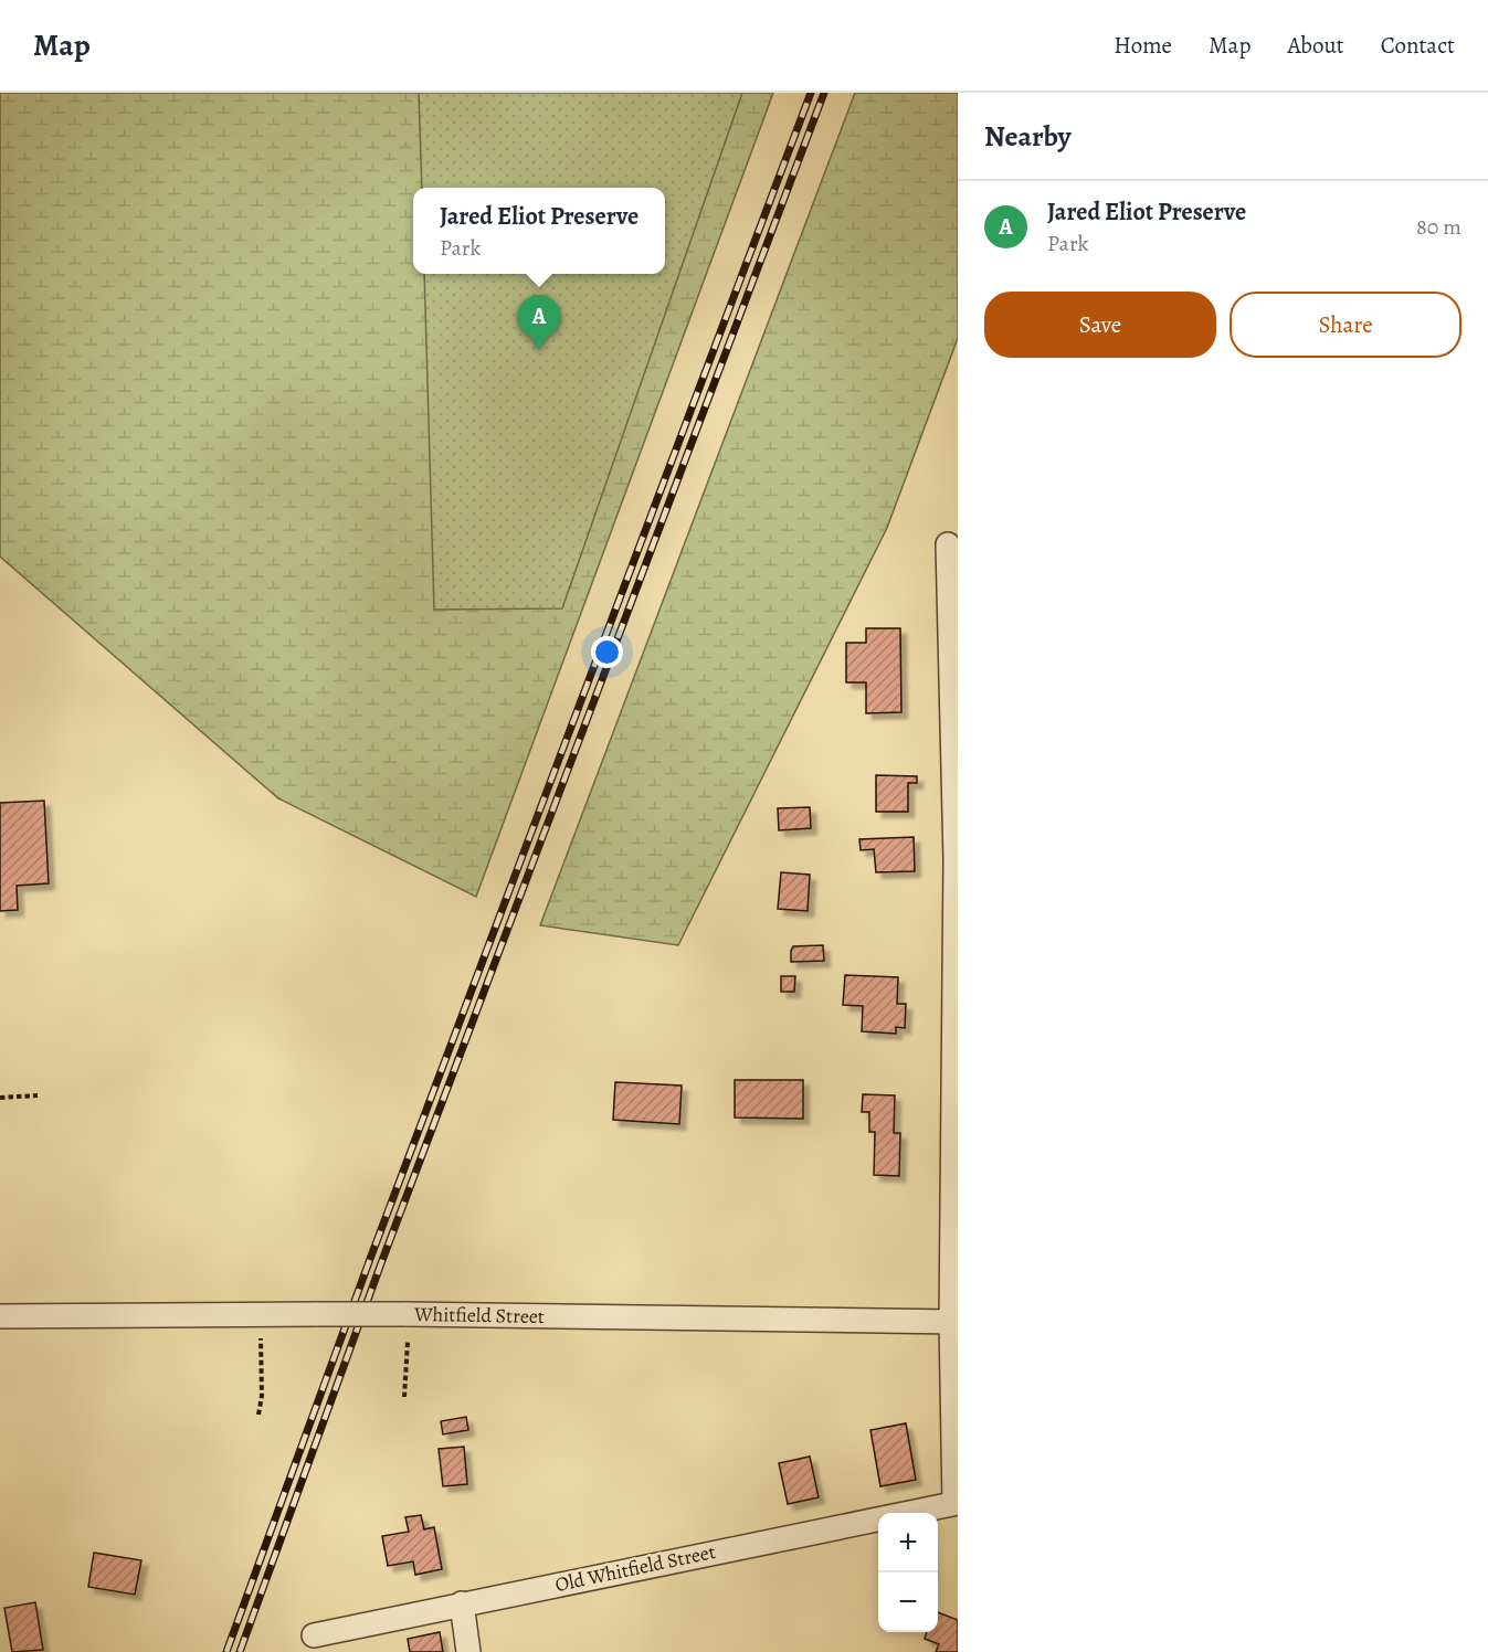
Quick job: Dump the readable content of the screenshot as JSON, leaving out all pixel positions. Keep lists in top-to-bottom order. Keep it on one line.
{"streets":{"street":["Whitfield Street","Old Whitfield Street"]},"page":{"header":"Map","nav":["Home","Map","About","Contact"],"heading":"Nearby","list":[{"mark":"A","name":"Jared Eliot Preserve","note":"Park","value":"80 m"}],"popup":["Jared Eliot Preserve","Park"],"buttons":["Save","Share"],"pins":"A","map_buttons":["+","−"]}}
